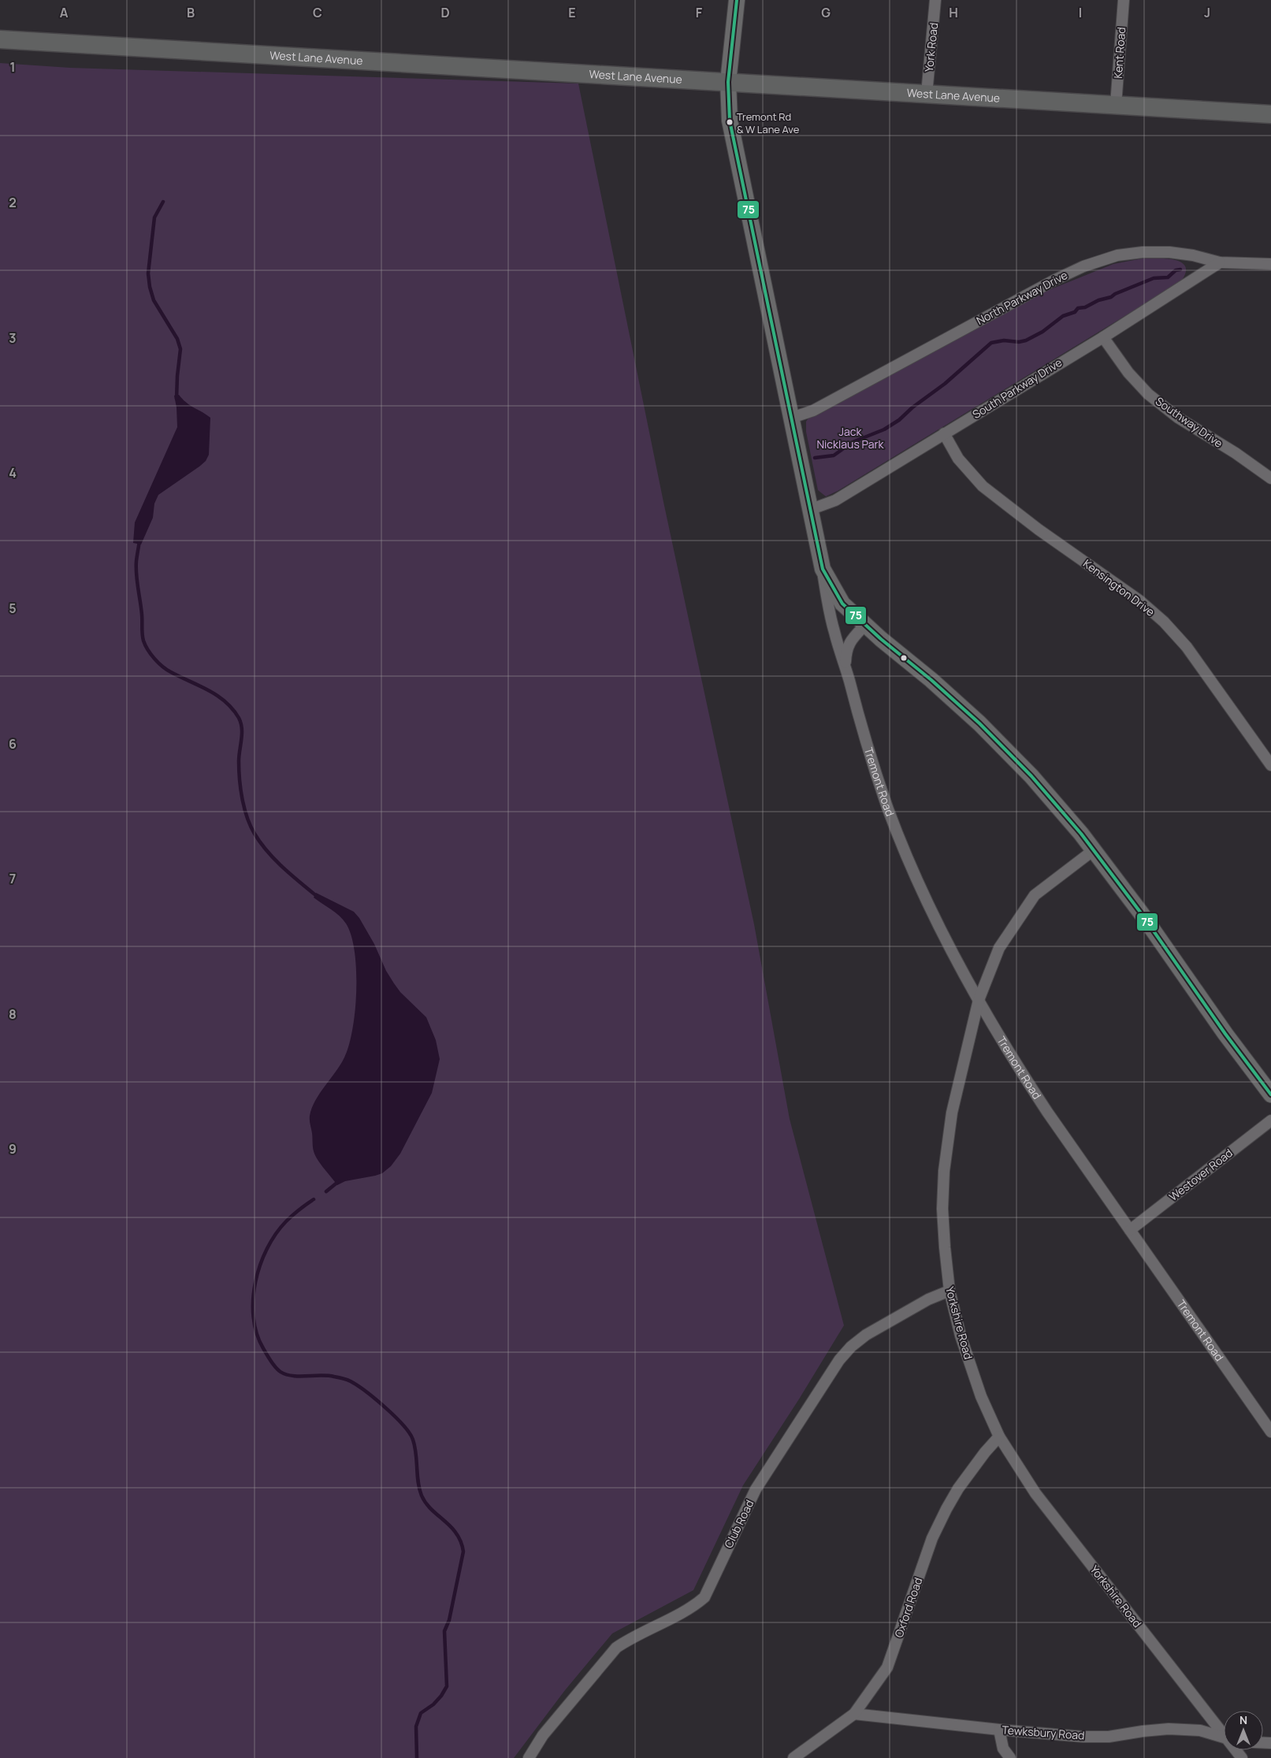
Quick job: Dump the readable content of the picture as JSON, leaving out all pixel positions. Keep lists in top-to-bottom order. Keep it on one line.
{"streets":{"main road":["West Lane Avenue"],"street":["York Road","Kent Road","North Parkway Drive","South Parkway Drive","Southway Drive","Kensington Drive","Tremont Road","Westover Road","Yorkshire Road","Club Road","Oxford Road","Tewksbury Road"]},"crossings":[["York Road","West Lane Avenue"],["Kent Road","West Lane Avenue"],["West Lane Avenue","Tremont Road"],["North Parkway Drive","South Parkway Drive"],["North Parkway Drive","Tremont Road"],["South Parkway Drive","Southway Drive"],["South Parkway Drive","Kensington Drive"],["South Parkway Drive","Tremont Road"],["Tremont Road","Westover Road"],["Tremont Road","Yorkshire Road"],["Yorkshire Road","Club Road"],["Yorkshire Road","Oxford Road"],["Oxford Road","Tewksbury Road"]],"parks":["Jack Nicklaus Park"],"places":["Tremont Rd & W Lane Ave"],"lines":["transit line 75"],"north":"top","grid":{"columns":["A","B","C","D","E","F","G","H","I","J"],"rows":["1","2","3","4","5","6","7","8","9"]}}
